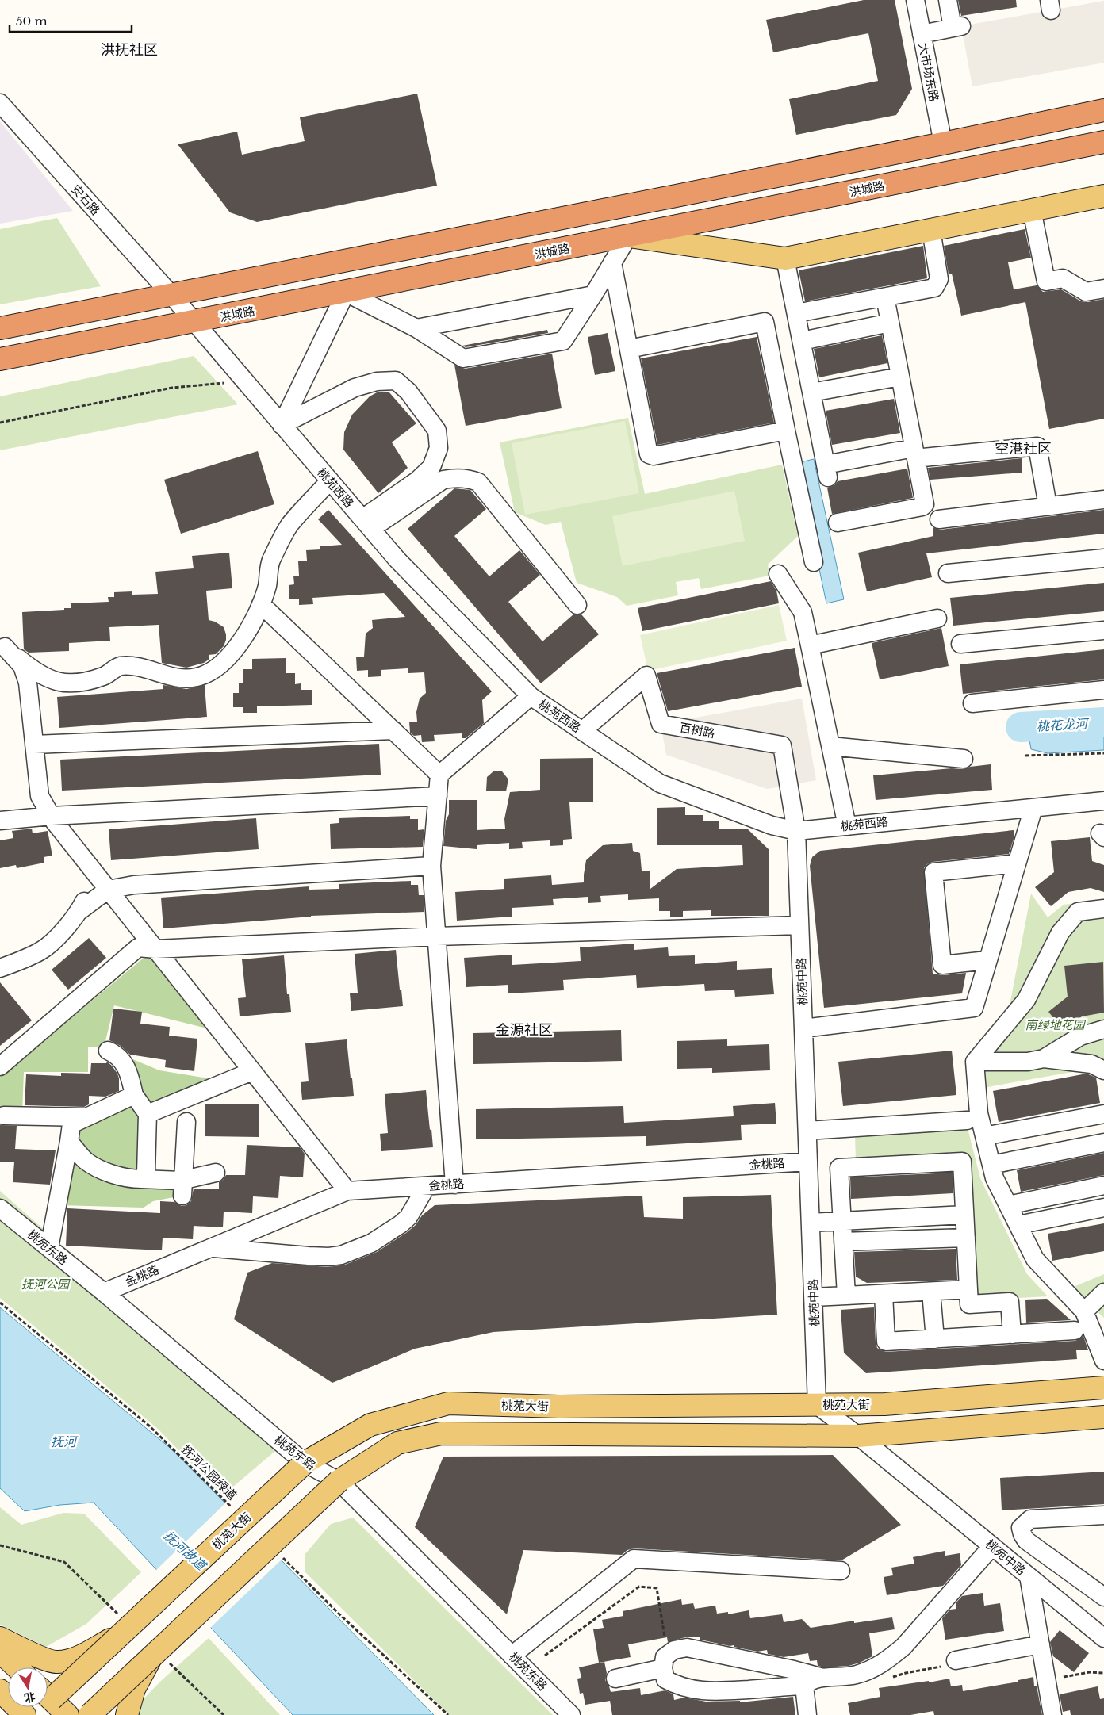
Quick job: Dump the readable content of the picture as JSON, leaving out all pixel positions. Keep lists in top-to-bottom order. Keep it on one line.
{"streets":{"highway":["洪城路"],"main road":["桃苑大街"],"street":["大市场东路","安石路","桃苑西路","百树路","桃苑中路","金桃路","桃苑东路"],"path":["抚河公园绿道"]},"crossings":[["洪城路","桃苑西路"],["安石路","桃苑西路"],["桃苑西路","百树路"],["桃苑西路","桃苑中路"],["百树路","桃苑中路"],["桃苑中路","金桃路"],["桃苑中路","桃苑大街"],["金桃路","桃苑东路"],["桃苑东路","桃苑大街"]],"districts":["洪抚社区","空港社区","金源社区"],"water":["桃花龙河","抚河","抚河故道"],"parks":["南绿地花园","抚河公园"],"scale_bar":"50 m","north":"bottom"}
